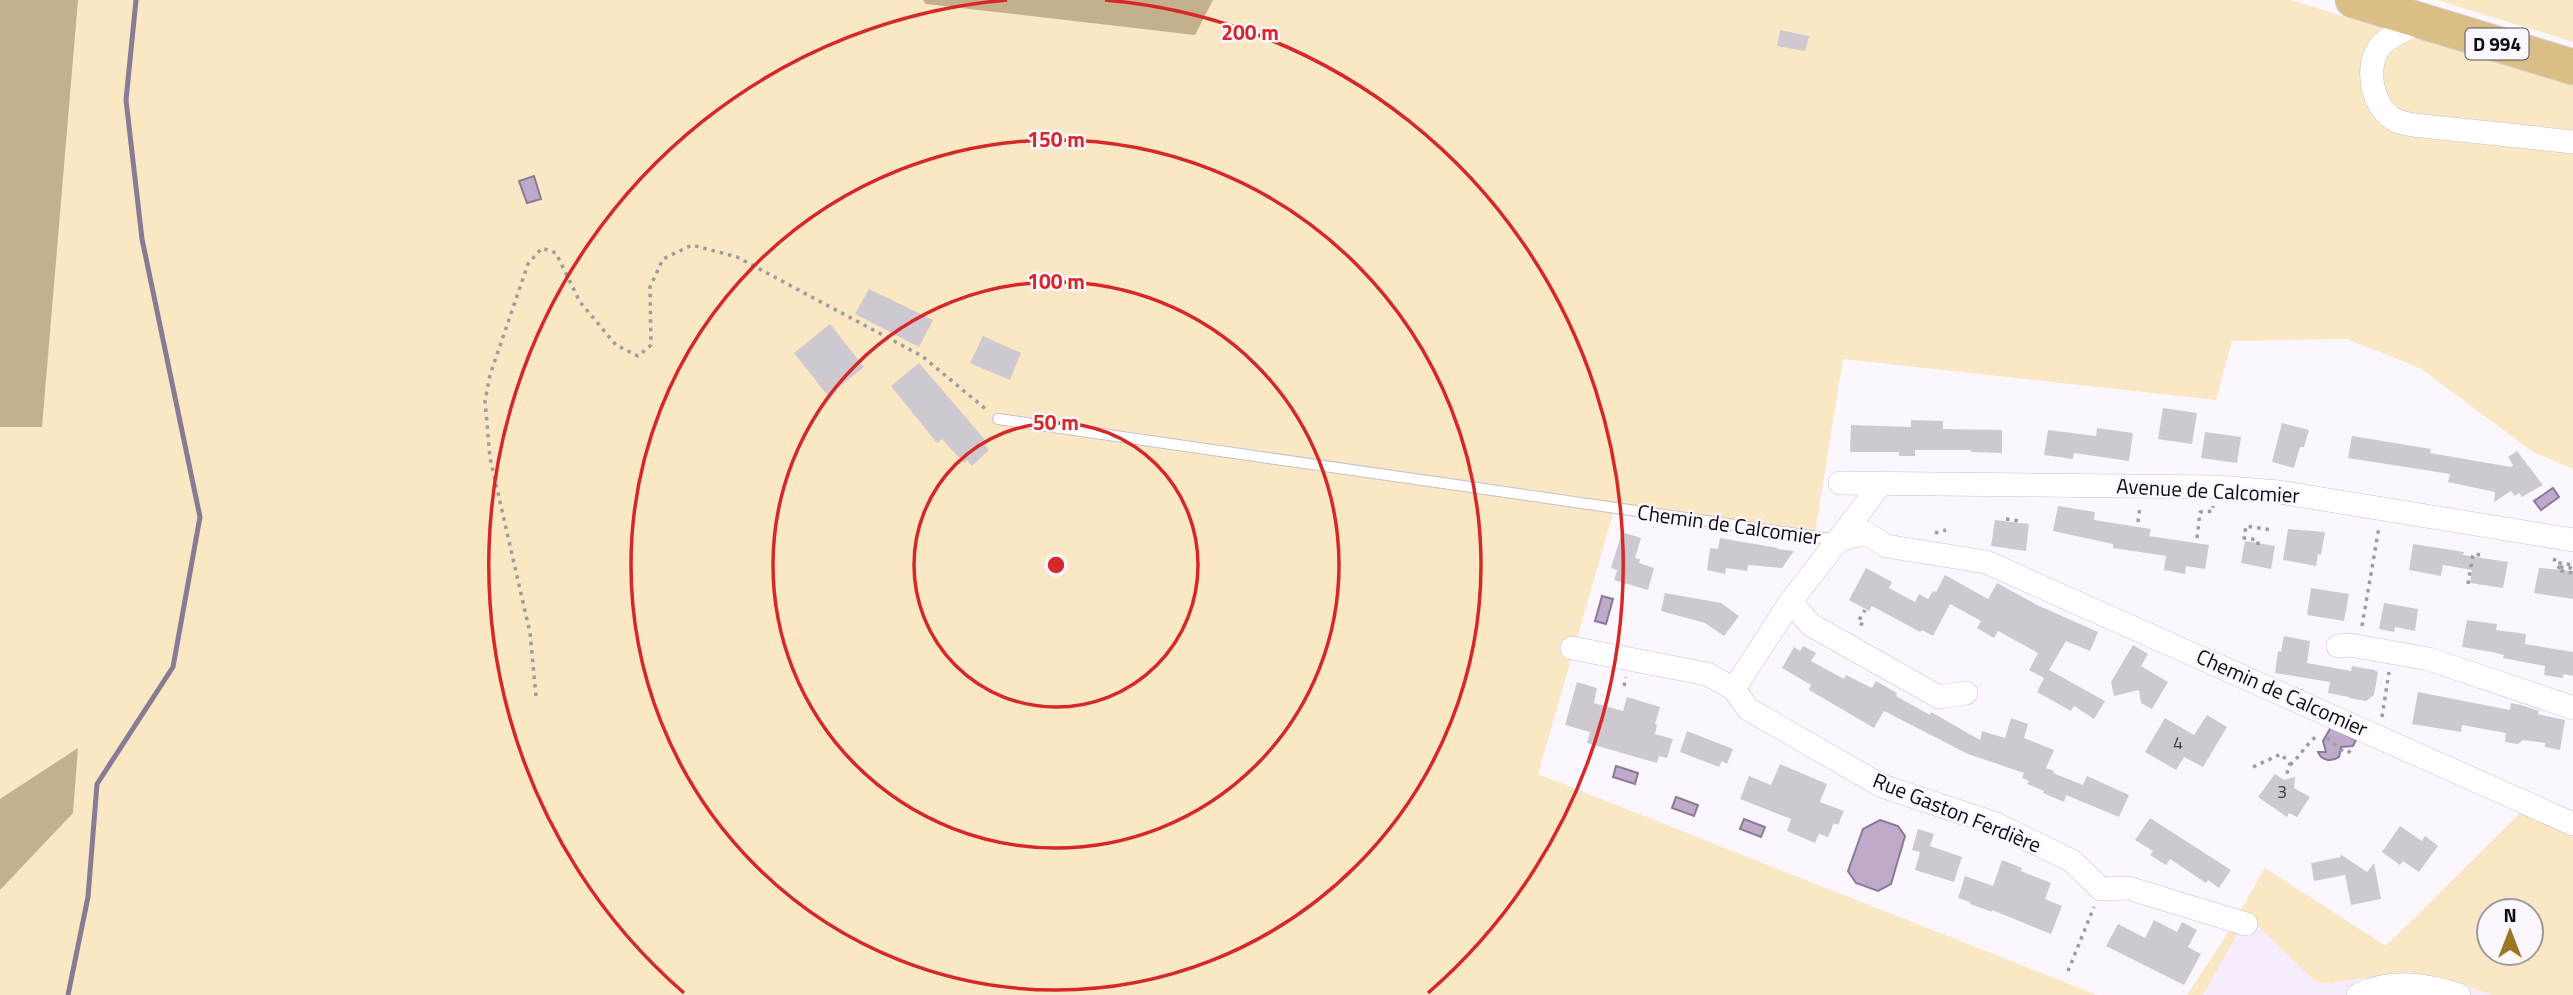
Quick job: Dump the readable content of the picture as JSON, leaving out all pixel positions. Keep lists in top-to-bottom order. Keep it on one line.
{"streets":{"main road":["D 994"],"street":["Avenue de Calcomier","Chemin de Calcomier","Rue Gaston Ferdière"]},"house_numbers":["4","3"],"north":"top","rings":["200 m","150 m","100 m","50 m"]}
